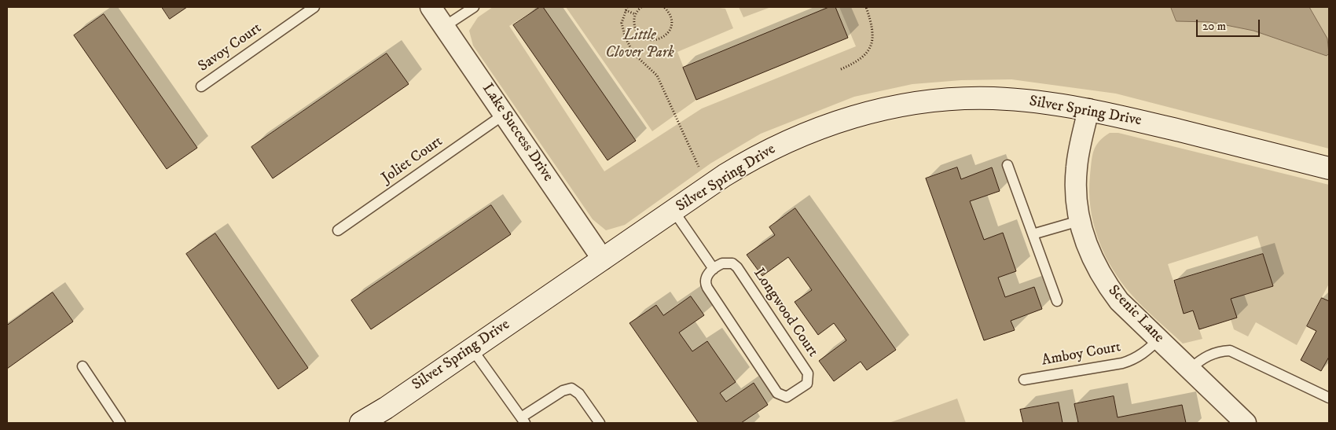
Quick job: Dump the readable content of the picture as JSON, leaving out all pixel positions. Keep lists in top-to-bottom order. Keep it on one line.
{"streets":{"street":["Silver Spring Drive","Lake Success Drive","Scenic Lane"],"lane":["Savoy Court","Joliet Court","Longwood Court","Amboy Court"]},"crossings":[["Silver Spring Drive","Lake Success Drive"],["Silver Spring Drive","Scenic Lane"],["Lake Success Drive","Joliet Court"],["Scenic Lane","Amboy Court"]],"parks":["Little Clover Park"],"scale_bar":"20 m"}
